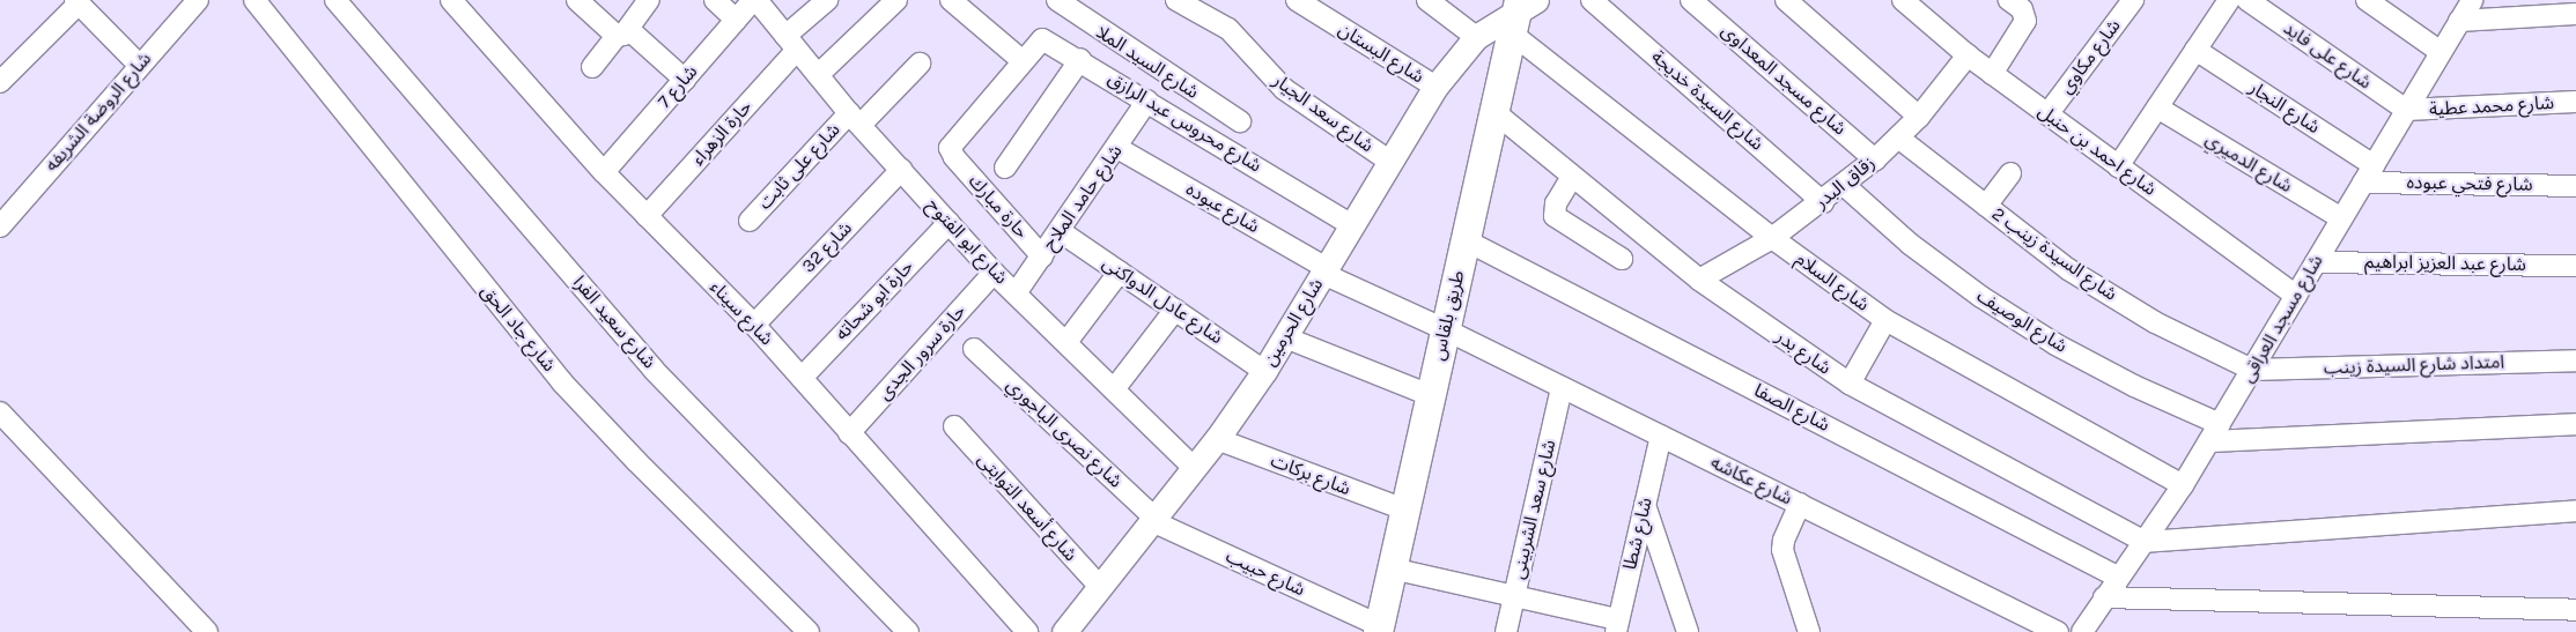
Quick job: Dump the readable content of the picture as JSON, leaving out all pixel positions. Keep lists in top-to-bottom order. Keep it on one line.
{"streets":{"main road":["طريق بلقاس"],"street":["شارع البستان","شارع على فايد","شارع مكاوي","شارع السيد الملا","شارع مسجد المعداوى","شارع 7","شارع السيدة خديجة","شارع محمد عطية","شارع النجار","شارع الروضة الشريفه","شارع سعد الجيار","شارع محروس عبد الرازق","حارة الزهراء","شارع احمد بن حنبل","شارع الدميري","شارع على ثابت","زقاق البدر","شارع فتحي عبوده","شارع حامد الملاح","حارة مبارك","شارع عبوده","شارع ابو الفتوح","شارع 32","شارع السيدة زينب 2","شارع عبد العزيز ابراهيم","شارع السلام","حارة ابو شحاته","شارع عادل الدواكنى","شارع سيناء","شارع مسجد العراقى","شارع الوصيف","شارع سعيد الفرا","شارع الحرمين","شارع جاد الحق","حارة سرور الجدى","شارع بدر","امتداد شارع السيدة زينب","شارع الصفا","شارع نصرى الباجوري","شارع بركات","شارع عكاشه","شارع أسعد التوابتى","شارع سعد الشربينى","شارع شطا","شارع حبيب"]},"crossings":[["شارع البستان","شارع الحرمين"],["شارع على فايد","شارع محمد عطية"],["شارع على فايد","شارع مسجد العراقى"],["شارع مكاوي","شارع احمد بن حنبل"],["شارع مسجد المعداوى","زقاق البدر"],["شارع 7","شارع ابو الفتوح"],["شارع 7","شارع سيناء"],["شارع السيدة خديجة","زقاق البدر"],["شارع محمد عطية","شارع مسجد العراقى"],["شارع النجار","شارع فتحي عبوده"],["شارع النجار","شارع مسجد العراقى"],["شارع سعد الجيار","شارع الحرمين"],["شارع محروس عبد الرازق","شارع حامد الملاح"],["شارع محروس عبد الرازق","حارة مبارك"],["شارع محروس عبد الرازق","شارع الحرمين"],["حارة الزهراء","شارع ابو الفتوح"],["حارة الزهراء","شارع سيناء"],["شارع احمد بن حنبل","زقاق البدر"],["شارع احمد بن حنبل","شارع مسجد العراقى"],["شارع الدميري","شارع مسجد العراقى"],["شارع على ثابت","شارع ابو الفتوح"],["زقاق البدر","شارع السيدة زينب 2"],["زقاق البدر","شارع السلام"],["زقاق البدر","شارع الوصيف"],["زقاق البدر","شارع بدر"],["شارع فتحي عبوده","شارع مسجد العراقى"],["شارع حامد الملاح","حارة مبارك"],["شارع حامد الملاح","شارع عبوده"],["شارع حامد الملاح","شارع ابو الفتوح"],["شارع حامد الملاح","شارع عادل الدواكنى"],["شارع عبوده","طريق بلقاس"],["شارع عبوده","شارع الحرمين"],["شارع عبوده","شارع عكاشه"],["شارع ابو الفتوح","شارع 32"],["شارع ابو الفتوح","حارة ابو شحاته"],["شارع ابو الفتوح","شارع الحرمين"],["شارع ابو الفتوح","حارة سرور الجدى"],["شارع 32","شارع سيناء"],["شارع السيدة زينب 2","شارع مسجد العراقى"],["شارع السيدة زينب 2","امتداد شارع السيدة زينب"],["شارع عبد العزيز ابراهيم","شارع مسجد العراقى"],["شارع السلام","طريق بلقاس"],["شارع السلام","شارع مسجد العراقى"],["شارع السلام","شارع الحرمين"],["حارة ابو شحاته","شارع سيناء"],["شارع عادل الدواكنى","شارع الحرمين"],["شارع سيناء","حارة سرور الجدى"],["طريق بلقاس","شارع الحرمين"],["طريق بلقاس","شارع بدر"],["طريق بلقاس","شارع الصفا"],["طريق بلقاس","شارع بركات"],["طريق بلقاس","شارع عكاشه"],["طريق بلقاس","شارع حبيب"],["شارع مسجد العراقى","شارع الوصيف"],["شارع مسجد العراقى","شارع بدر"],["شارع مسجد العراقى","امتداد شارع السيدة زينب"],["شارع مسجد العراقى","شارع الصفا"],["شارع الحرمين","شارع نصرى الباجوري"],["شارع الحرمين","شارع بركات"],["شارع الحرمين","شارع أسعد التوابتى"],["شارع الحرمين","شارع حبيب"],["شارع نصرى الباجوري","شارع حبيب"],["شارع عكاشه","شارع سعد الشربينى"],["شارع عكاشه","شارع شطا"]]}
